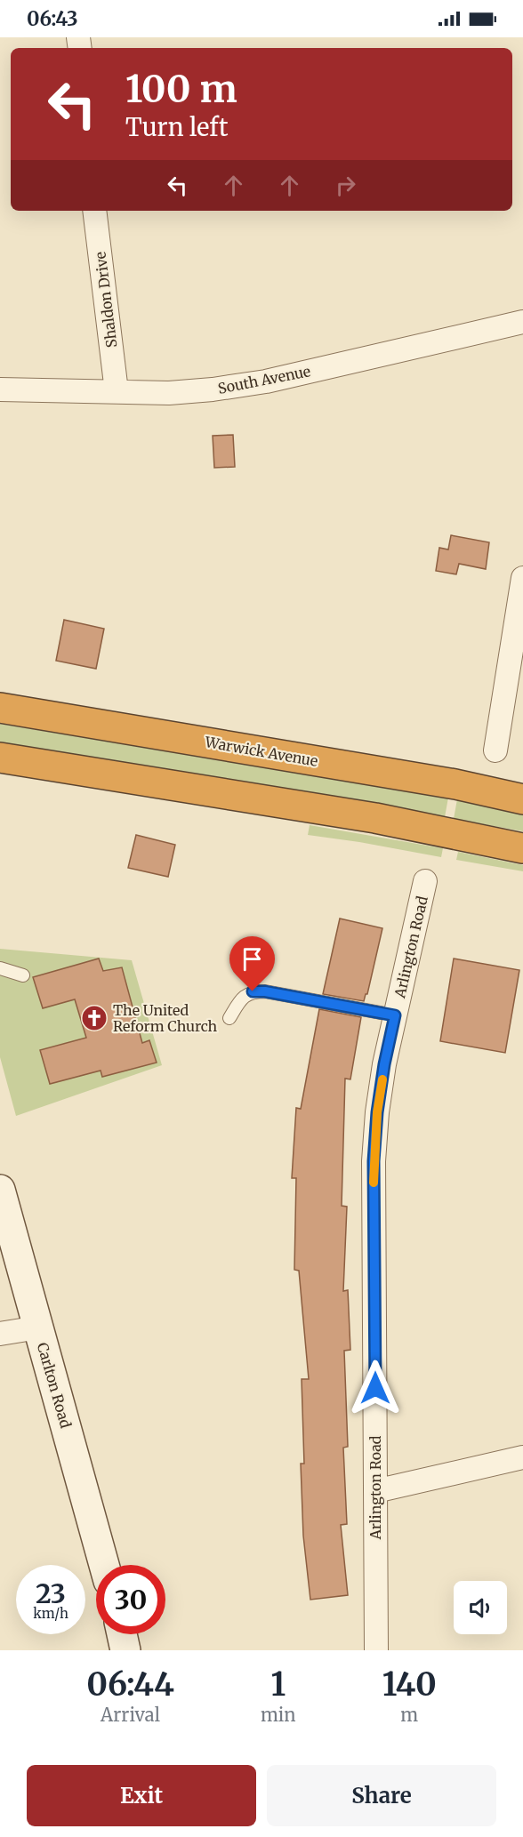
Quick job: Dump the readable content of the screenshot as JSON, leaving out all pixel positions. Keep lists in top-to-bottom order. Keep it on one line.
{"streets":{"highway":["Warwick Avenue"],"street":["Shaldon Drive","South Avenue","Arlington Road","Carlton Road"]},"crossings":[["Shaldon Drive","South Avenue"]],"places":{"church":["The United Reform Church"]},"page":{"status":"06:43","turn":["100 m","Turn left"],"speed":"23 km/h","limit":"30","eta":["06:44","Arrival","1","min","140","m"],"buttons":["Exit","Share"]}}
